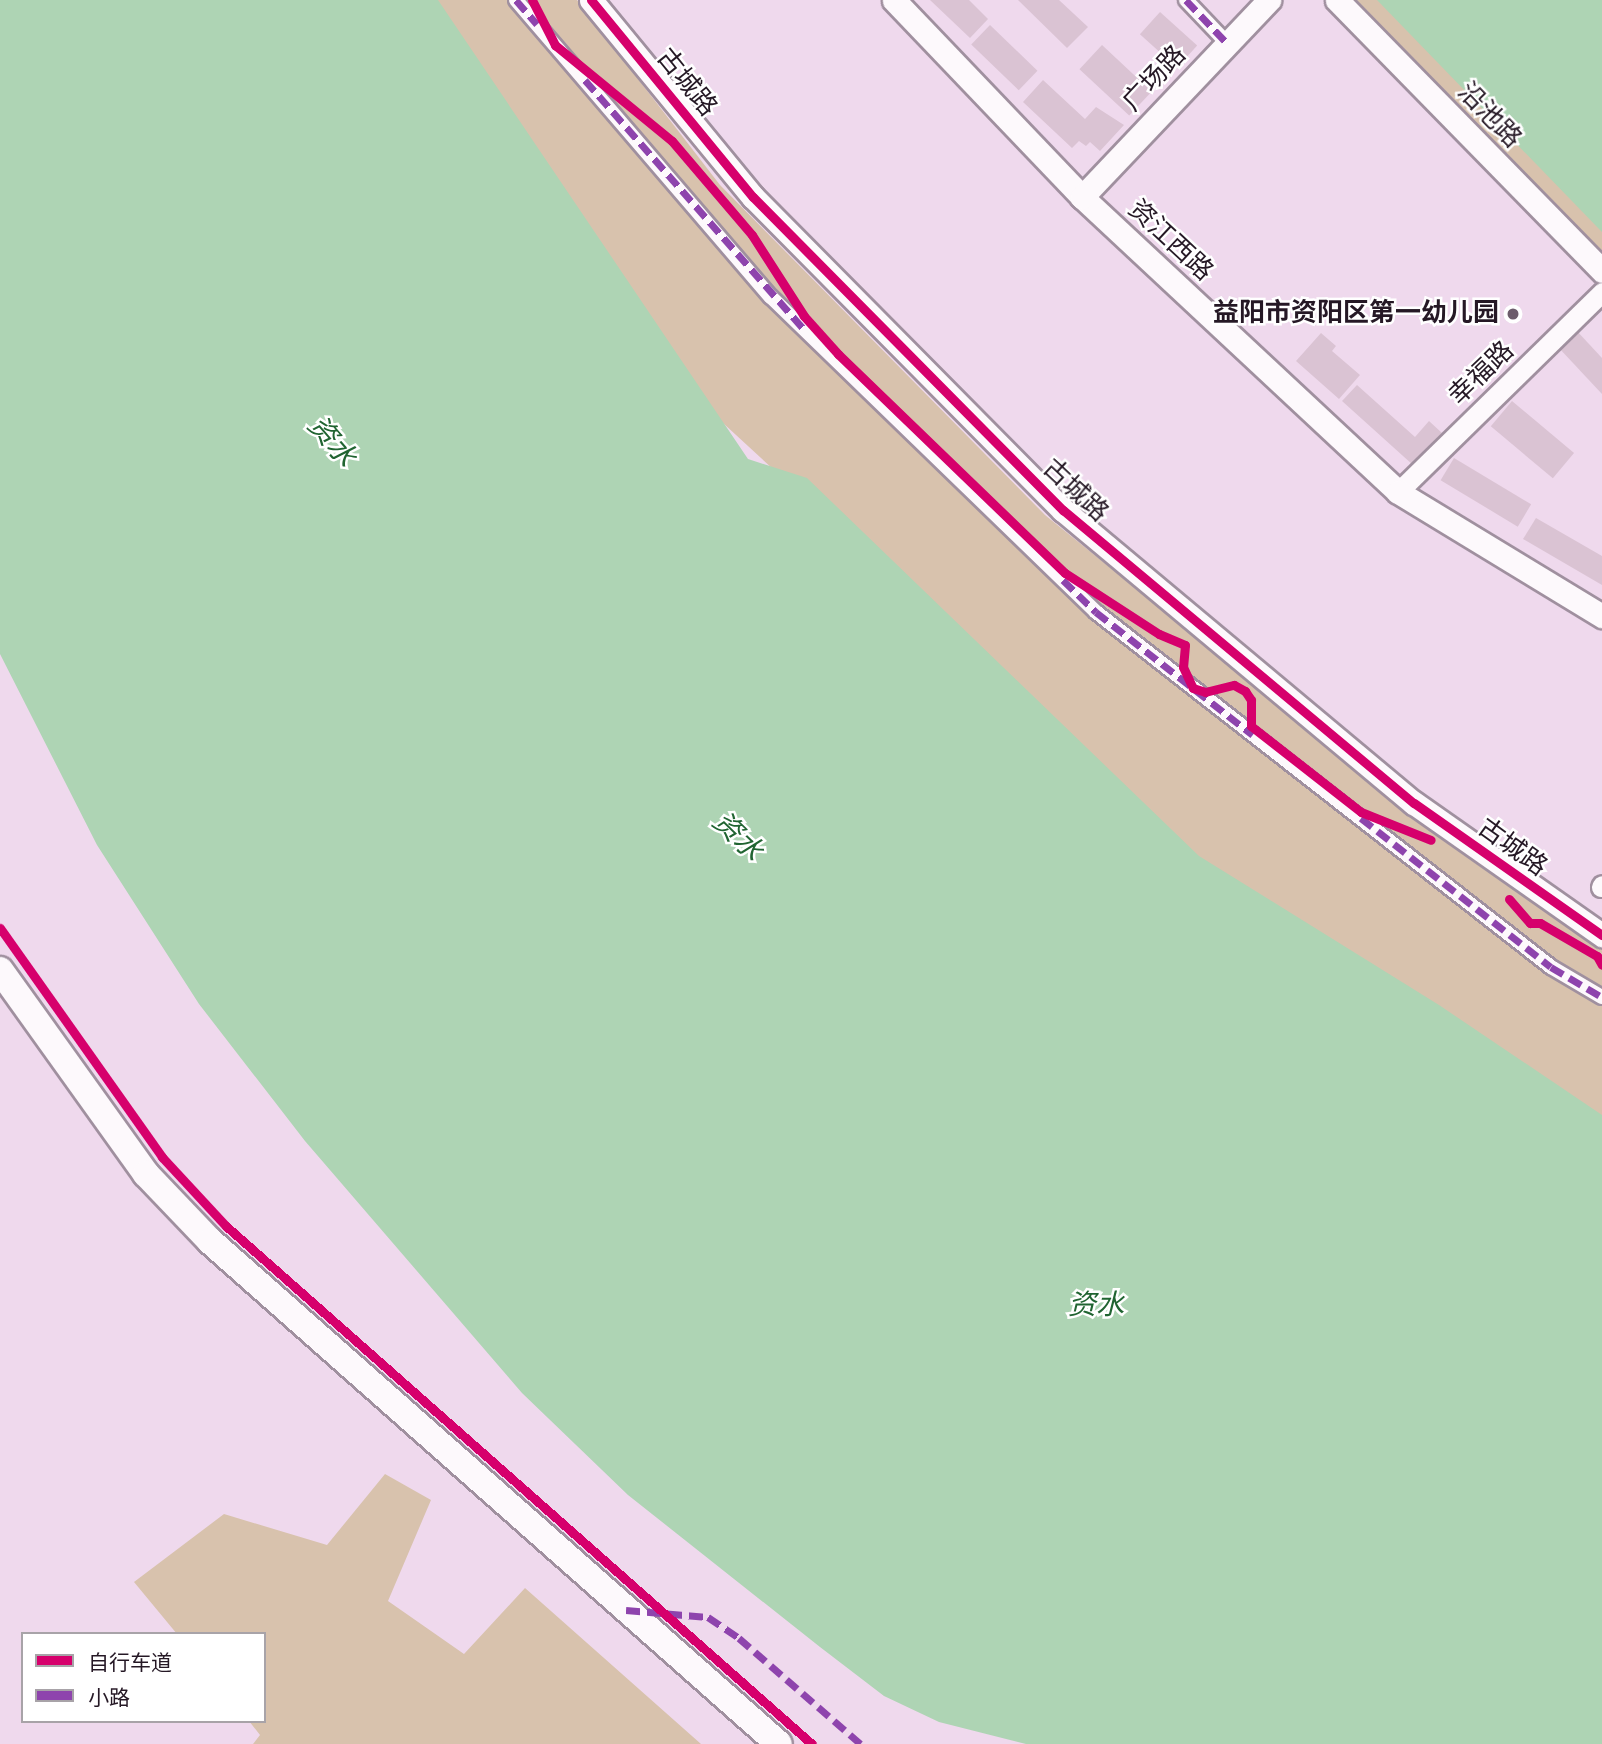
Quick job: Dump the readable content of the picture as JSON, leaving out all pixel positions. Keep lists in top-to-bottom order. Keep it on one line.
{"streets":{"street":["广场路","古城路","沿池路","资江西路","幸福路"]},"crossings":[["广场路","资江西路"],["资江西路","幸福路"]],"water":["资水"],"places":["益阳市资阳区第一幼儿园"],"legend":["自行车道","小路"]}
